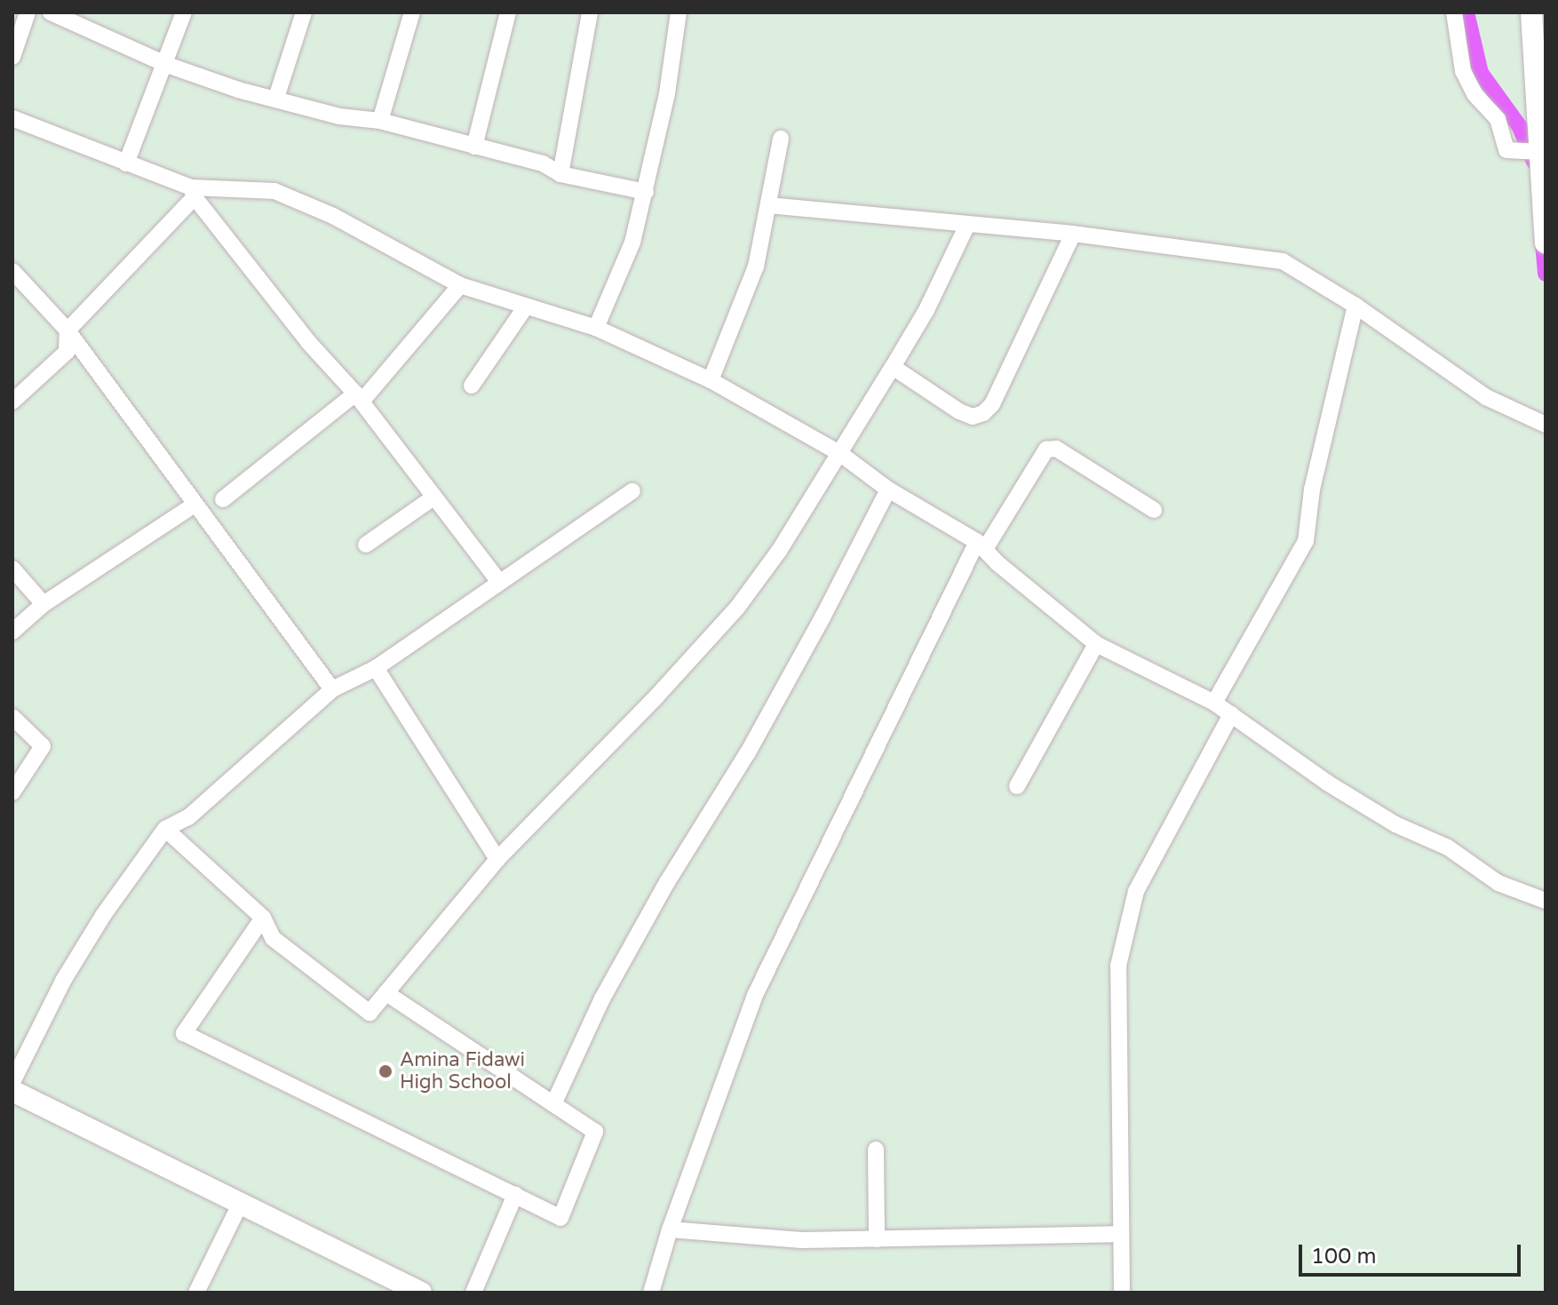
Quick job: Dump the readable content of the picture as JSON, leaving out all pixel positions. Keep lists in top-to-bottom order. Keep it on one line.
{"places":["Amina Fidawi High School"],"scale_bar":"100 m"}
